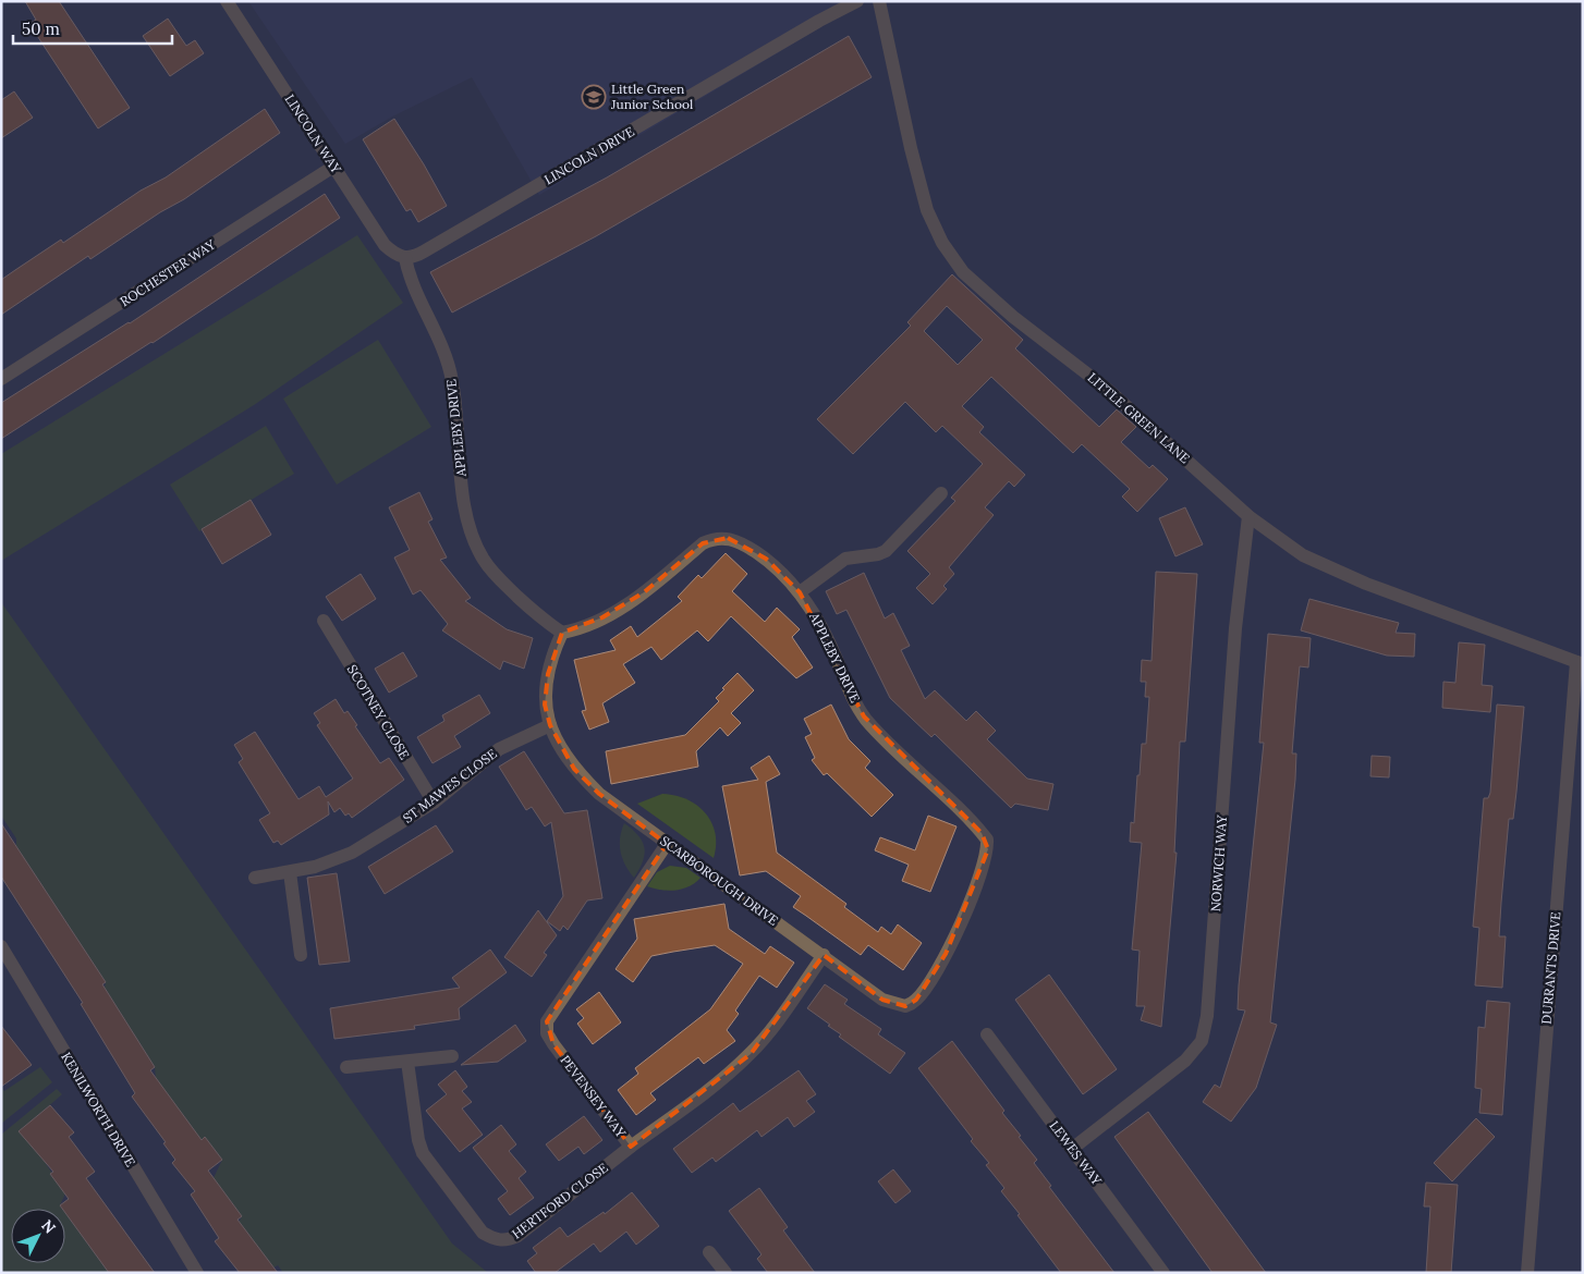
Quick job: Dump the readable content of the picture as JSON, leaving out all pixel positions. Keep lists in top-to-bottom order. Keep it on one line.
{"streets":{"street":["LINCOLN WAY","LINCOLN DRIVE","ROCHESTER WAY","LITTLE GREEN LANE","APPLEBY DRIVE","SCOTNEY CLOSE","ST MAWES CLOSE","NORWICH WAY","SCARBOROUGH DRIVE","DURRANTS DRIVE","PEVENSEY WAY","KENILWORTH DRIVE","LEWES WAY","HERTFORD CLOSE"]},"crossings":[["LINCOLN WAY","LINCOLN DRIVE"],["LINCOLN WAY","ROCHESTER WAY"],["LINCOLN WAY","APPLEBY DRIVE"],["LINCOLN DRIVE","APPLEBY DRIVE"],["LITTLE GREEN LANE","NORWICH WAY"],["LITTLE GREEN LANE","DURRANTS DRIVE"],["APPLEBY DRIVE","SCARBOROUGH DRIVE"],["SCOTNEY CLOSE","ST MAWES CLOSE"],["ST MAWES CLOSE","SCARBOROUGH DRIVE"],["NORWICH WAY","LEWES WAY"],["SCARBOROUGH DRIVE","PEVENSEY WAY"],["PEVENSEY WAY","HERTFORD CLOSE"]],"places":{"school or university":["Little Green Junior School"]},"scale_bar":"50 m","north":"top right"}
